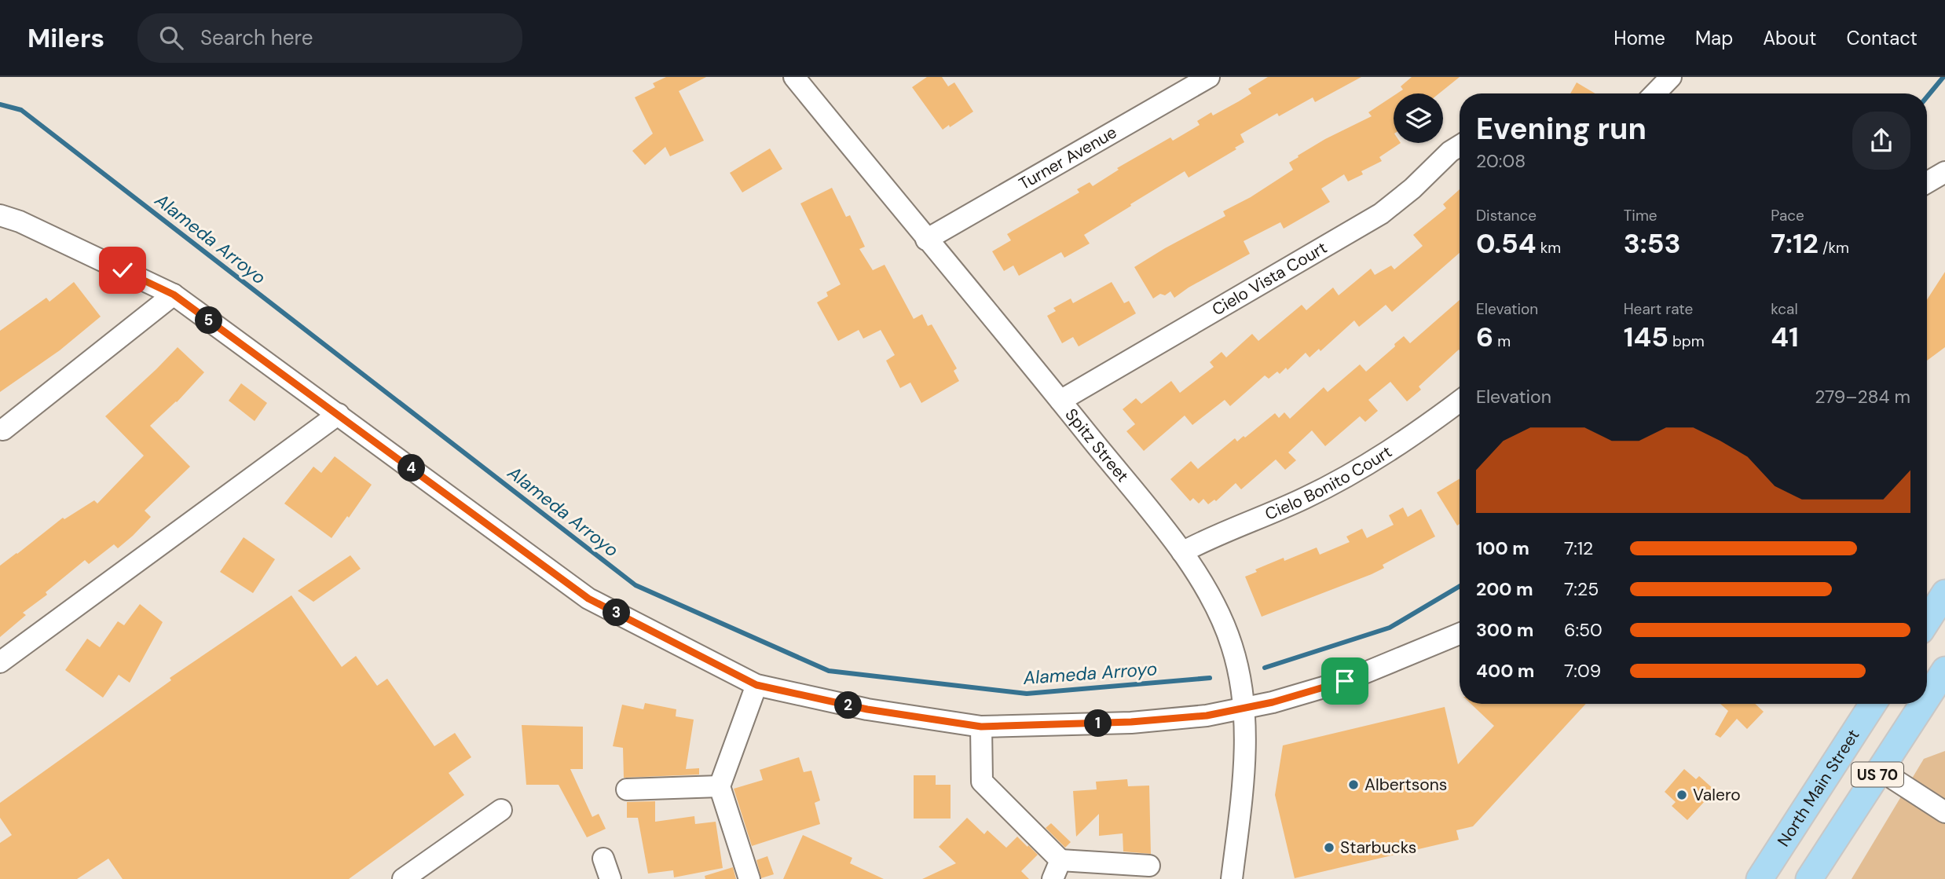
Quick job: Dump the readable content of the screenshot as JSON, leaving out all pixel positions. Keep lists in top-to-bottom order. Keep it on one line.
{"streets":{"main road":["US 70","North Main Street"],"street":["Turner Avenue","Cielo Vista Court","Spitz Street","Cielo Bonito Court"]},"crossings":[["Turner Avenue","Spitz Street"],["Cielo Vista Court","Spitz Street"],["Spitz Street","Cielo Bonito Court"]],"water":["Alameda Arroyo"],"places":["Albertsons","Valero","Starbucks"],"page":{"header":"Milers","search":"Search here","nav":["Home","Map","About","Contact"],"heading":["Evening run","20:08"],"stats":[["Distance","0.54 km"],["Time","3:53"],["Pace","7:12 /km"],["Elevation","6 m"],["Heart rate","145 bpm"],["kcal","41"]],"pins":["5","4","3","2","1"],"chart":["Elevation","279–284 m"],"list":[{"name":"100 m","note":"7:12"},{"name":"200 m","note":"7:25"},{"name":"300 m","note":"6:50"},{"name":"400 m","note":"7:09"}]}}
